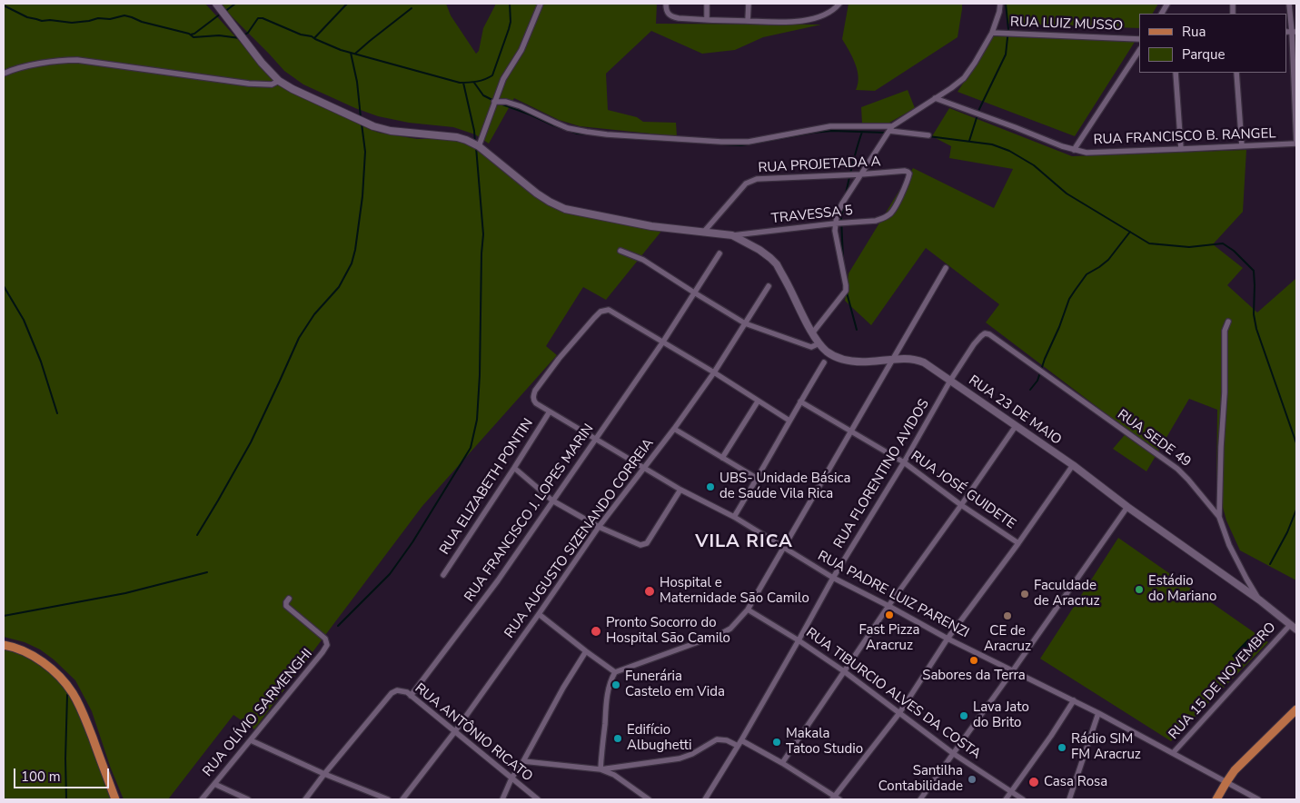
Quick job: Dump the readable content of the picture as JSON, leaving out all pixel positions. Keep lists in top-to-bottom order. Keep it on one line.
{"streets":{"street":["RUA LUIZ MUSSO","RUA FRANCISCO B. RANGEL","RUA PROJETADA A","TRAVESSA 5","RUA 23 DE MAIO","RUA SEDE 49","RUA FLORENTINO AVIDOS","RUA ELIZABETH PONTIN","RUA JOSÉ GUIDETE","RUA FRANCISCO J. LOPES MARIN","RUA AUGUSTO SIZENANDO CORREIA","RUA PADRE LUIZ PARENZI","RUA 15 DE NOVEMBRO","RUA TIBURCIO ALVES DA COSTA","RUA OLÍVIO SARMENGHI","RUA ANTÔNIO RICATO"]},"crossings":[["RUA PROJETADA A","TRAVESSA 5"],["TRAVESSA 5","RUA 23 DE MAIO"],["RUA 23 DE MAIO","RUA SEDE 49"],["RUA 23 DE MAIO","RUA FLORENTINO AVIDOS"],["RUA 23 DE MAIO","RUA 15 DE NOVEMBRO"],["RUA SEDE 49","RUA FLORENTINO AVIDOS"],["RUA FLORENTINO AVIDOS","RUA JOSÉ GUIDETE"],["RUA FLORENTINO AVIDOS","RUA PADRE LUIZ PARENZI"],["RUA FLORENTINO AVIDOS","RUA TIBURCIO ALVES DA COSTA"],["RUA ELIZABETH PONTIN","RUA PADRE LUIZ PARENZI"],["RUA FRANCISCO J. LOPES MARIN","RUA PADRE LUIZ PARENZI"],["RUA FRANCISCO J. LOPES MARIN","RUA ANTÔNIO RICATO"],["RUA AUGUSTO SIZENANDO CORREIA","RUA PADRE LUIZ PARENZI"],["RUA AUGUSTO SIZENANDO CORREIA","RUA ANTÔNIO RICATO"],["RUA PADRE LUIZ PARENZI","RUA 15 DE NOVEMBRO"]],"districts":["VILA RICA"],"places":["UBS- Unidade Básica de Saúde Vila Rica","Estádio do Mariano","Hospital e Maternidade São Camilo","Faculdade de Aracruz","Fast Pizza Aracruz","CE de Aracruz","Pronto Socorro do Hospital São Camilo","Sabores da Terra","Funerária Castelo em Vida","Lava Jato do Brito","Edifício Albughetti","Makala Tatoo Studio","Rádio SIM FM Aracruz","Santilha Contabilidade","Casa Rosa"],"legend":["Rua","Parque"],"scale_bar":"100 m"}
